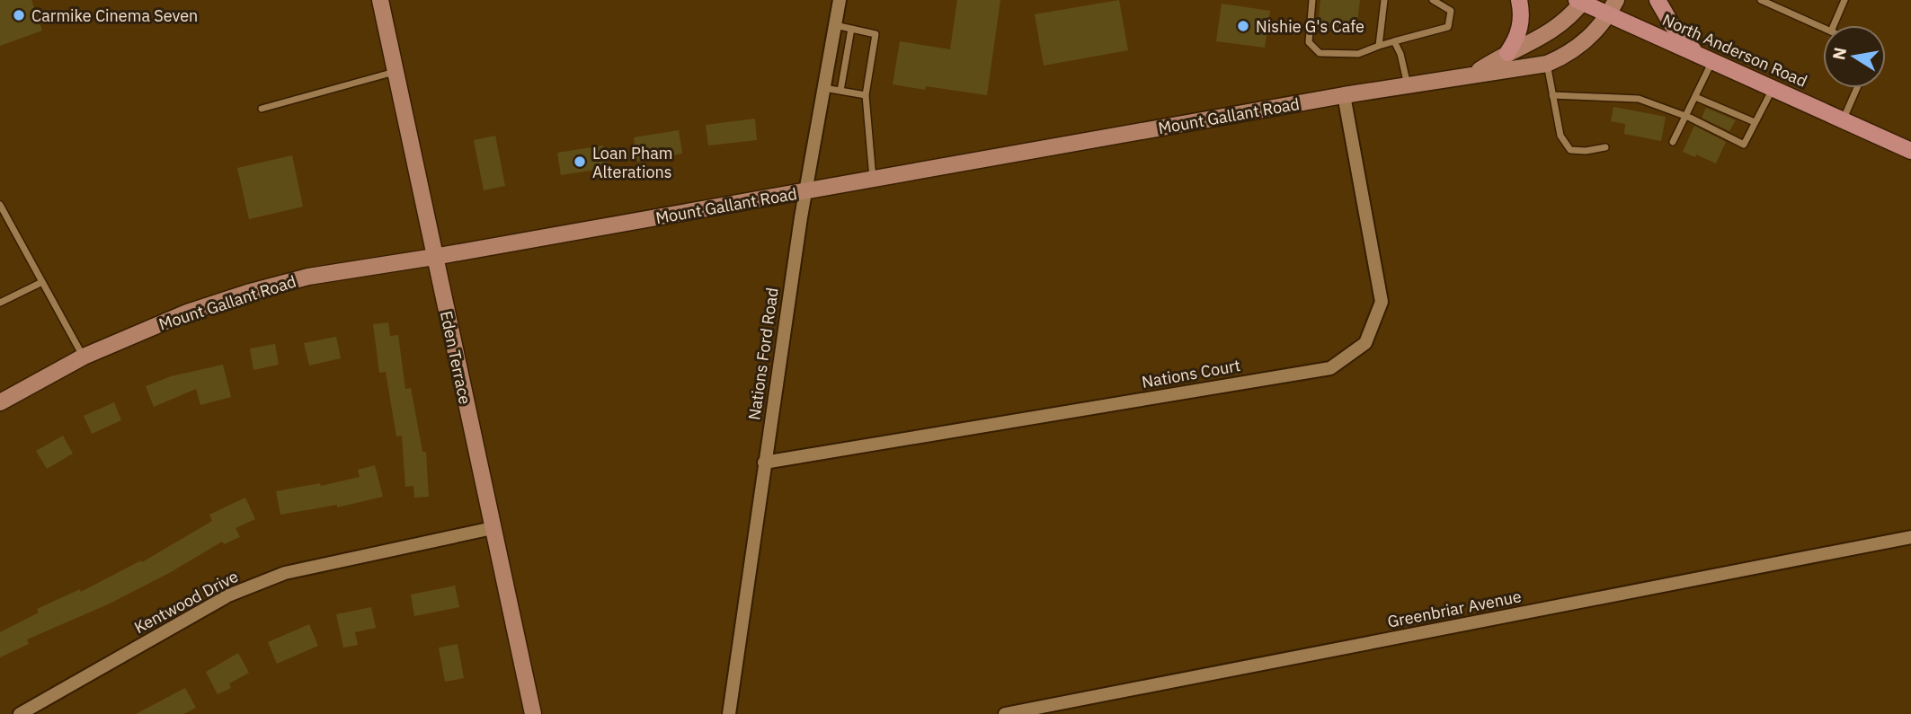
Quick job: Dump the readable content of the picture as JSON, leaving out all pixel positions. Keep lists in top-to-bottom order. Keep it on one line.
{"streets":{"main road":["North Anderson Road"],"street":["Mount Gallant Road","Nations Ford Road","Eden Terrace","Nations Court","Kentwood Drive","Greenbriar Avenue"]},"crossings":[["North Anderson Road","Mount Gallant Road"],["Mount Gallant Road","Nations Ford Road"],["Mount Gallant Road","Eden Terrace"],["Mount Gallant Road","Nations Court"],["Nations Ford Road","Nations Court"],["Eden Terrace","Kentwood Drive"]],"places":["Carmike Cinema Seven","Nishie G's Cafe","Loan Pham Alterations"],"north":"left"}
